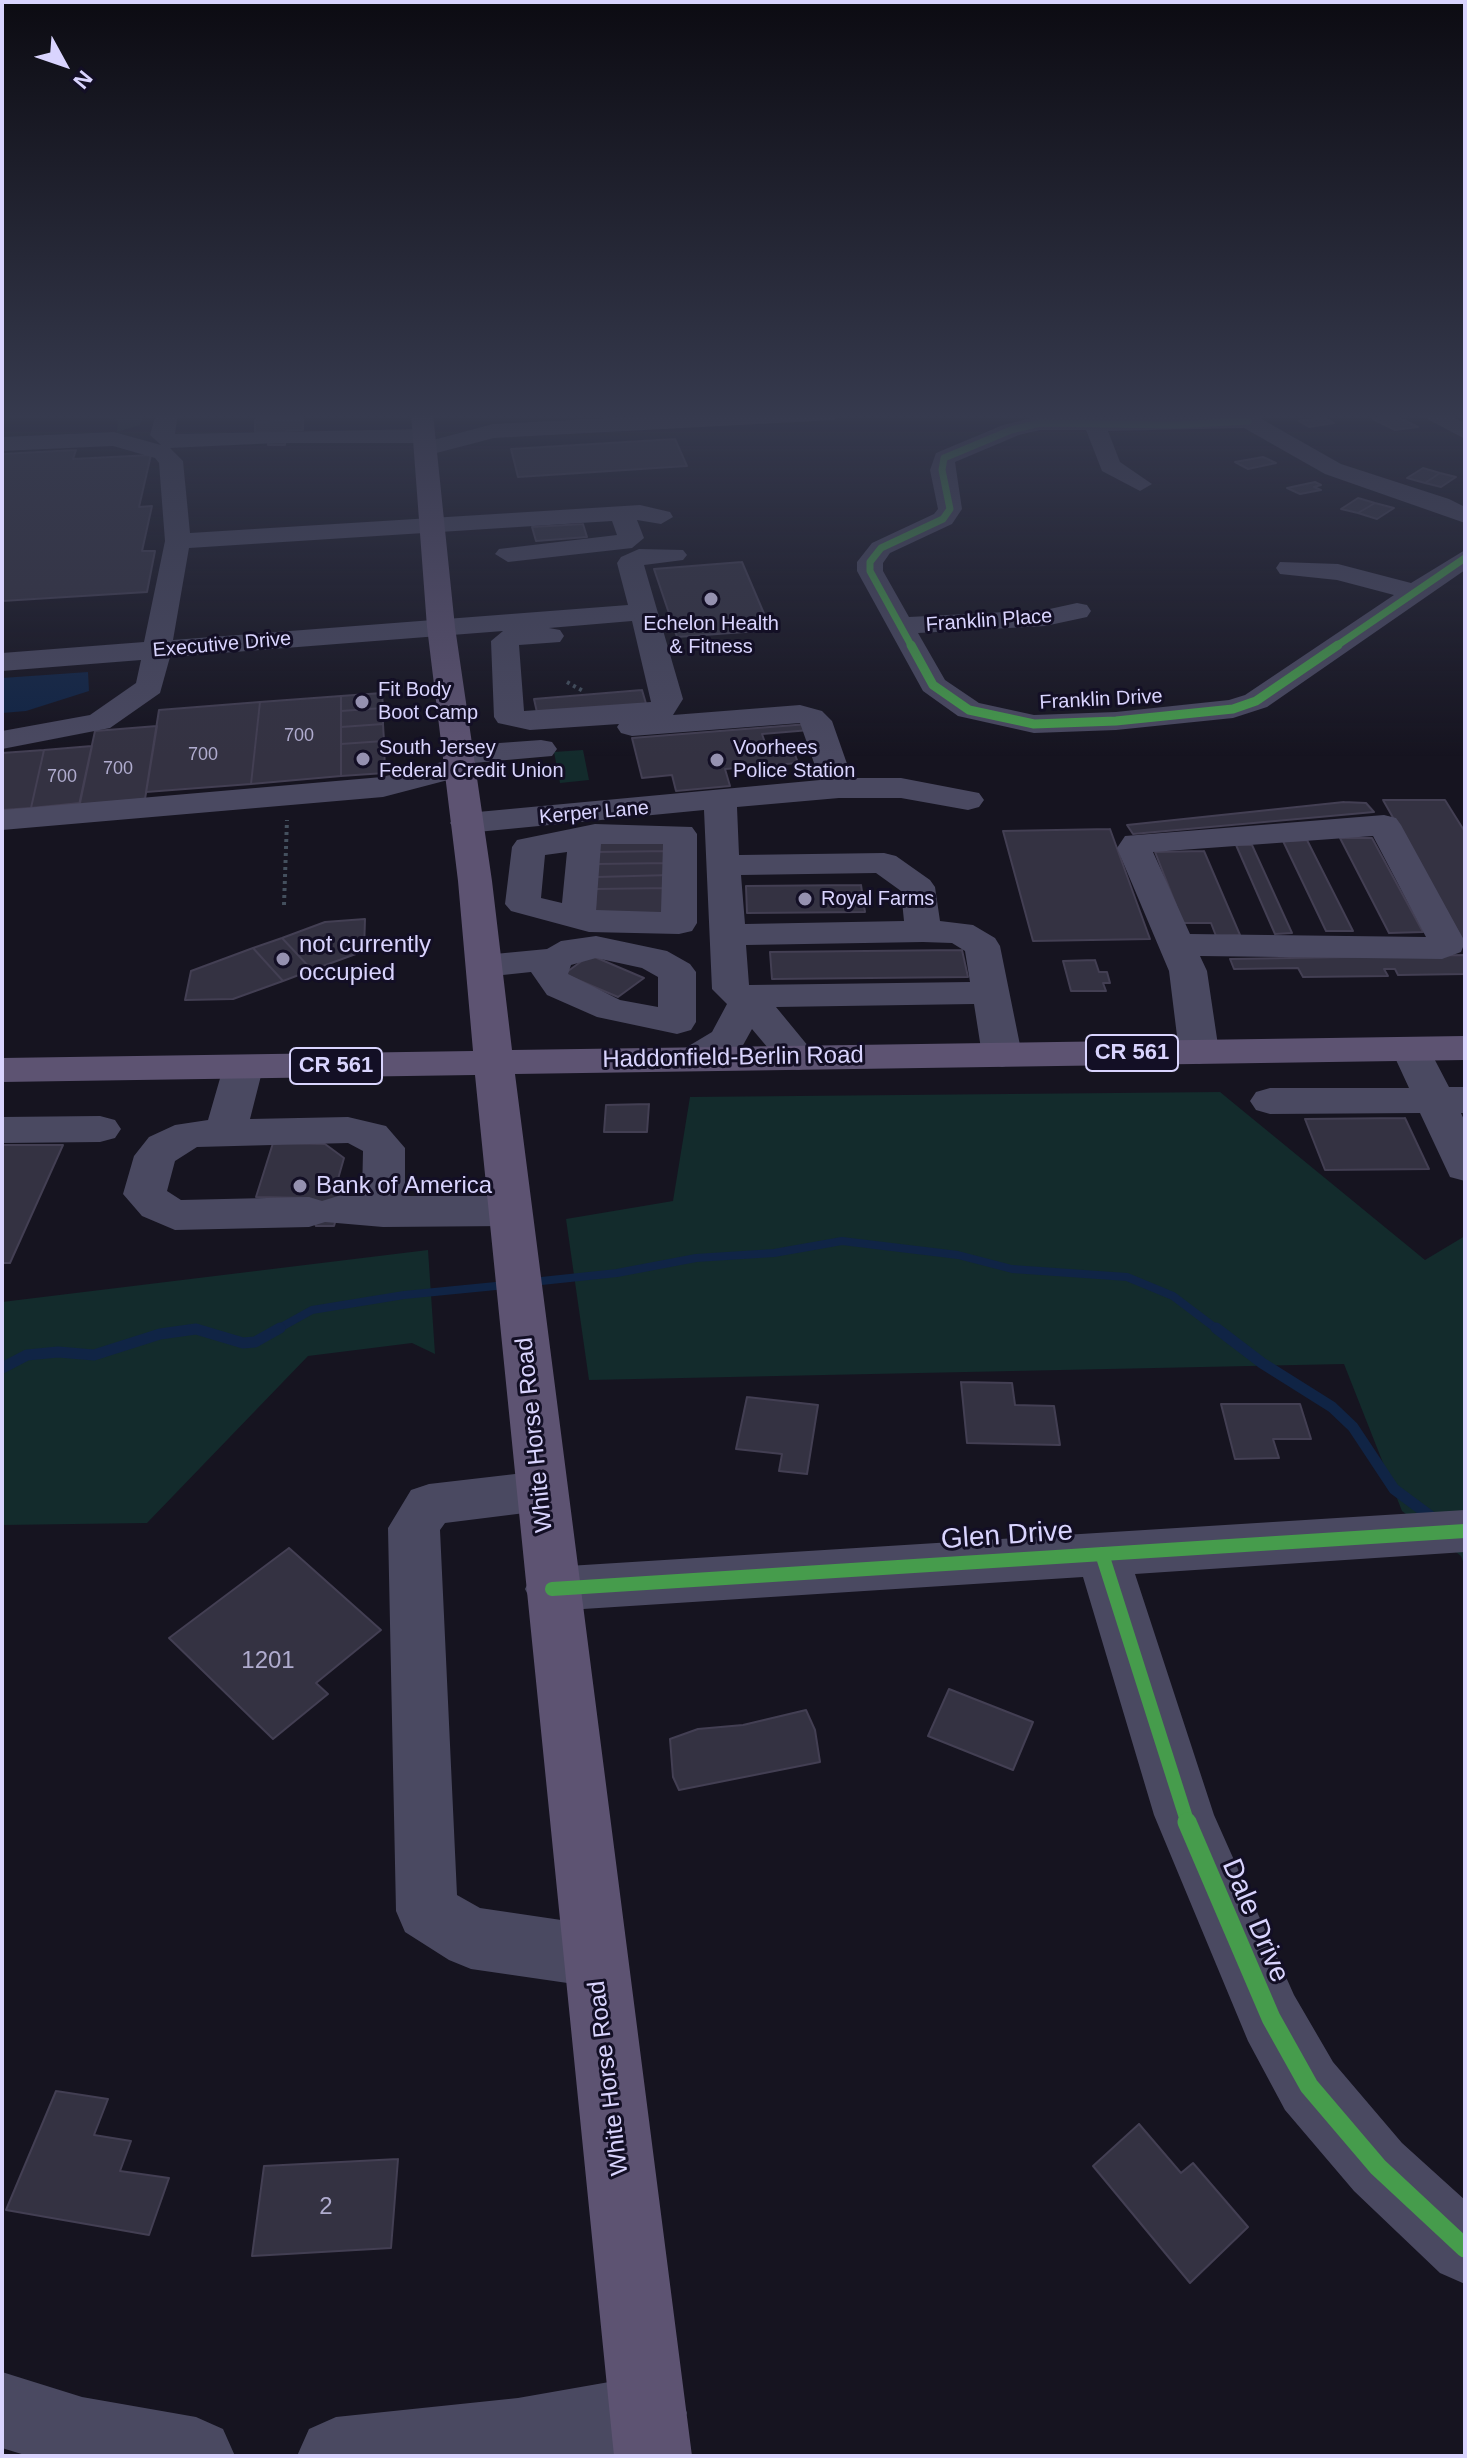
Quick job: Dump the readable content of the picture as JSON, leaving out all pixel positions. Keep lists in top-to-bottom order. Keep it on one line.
{"streets":{"main road":["CR 561","Haddonfield-Berlin Road","White Horse Road"],"street":["Franklin Place","Executive Drive","Franklin Drive","Kerper Lane","Glen Drive","Dale Drive"]},"crossings":[["Franklin Place","Franklin Drive"],["Executive Drive","White Horse Road"],["Kerper Lane","White Horse Road"],["Haddonfield-Berlin Road","White Horse Road"],["White Horse Road","Glen Drive"],["Glen Drive","Dale Drive"]],"places":["Echelon Health & Fitness","Fit Body Boot Camp","South Jersey Federal Credit Union","Voorhees Police Station","Royal Farms","not currently occupied","Bank of America"],"house_numbers":["700","700","700","700","1201","2"],"north":"bottom right"}
